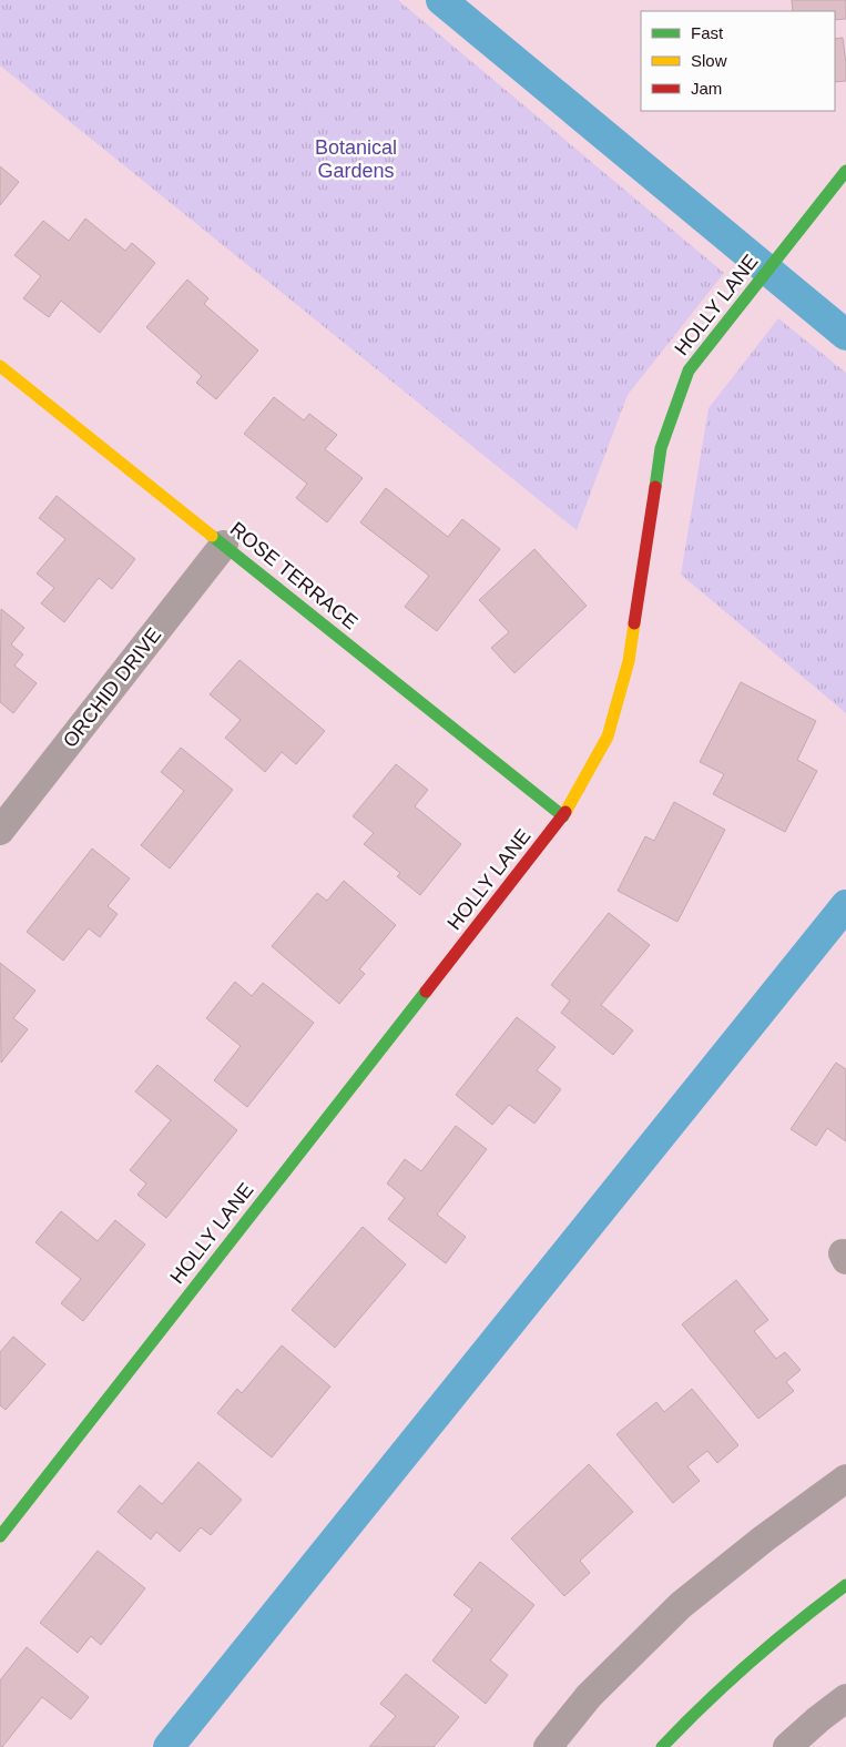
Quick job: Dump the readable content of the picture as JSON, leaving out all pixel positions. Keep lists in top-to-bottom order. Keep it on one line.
{"streets":{"street":["HOLLY LANE","ROSE TERRACE","ORCHID DRIVE"]},"crossings":[["HOLLY LANE","ROSE TERRACE"],["ROSE TERRACE","ORCHID DRIVE"]],"parks":["Botanical Gardens"],"legend":["Fast","Slow","Jam"]}
